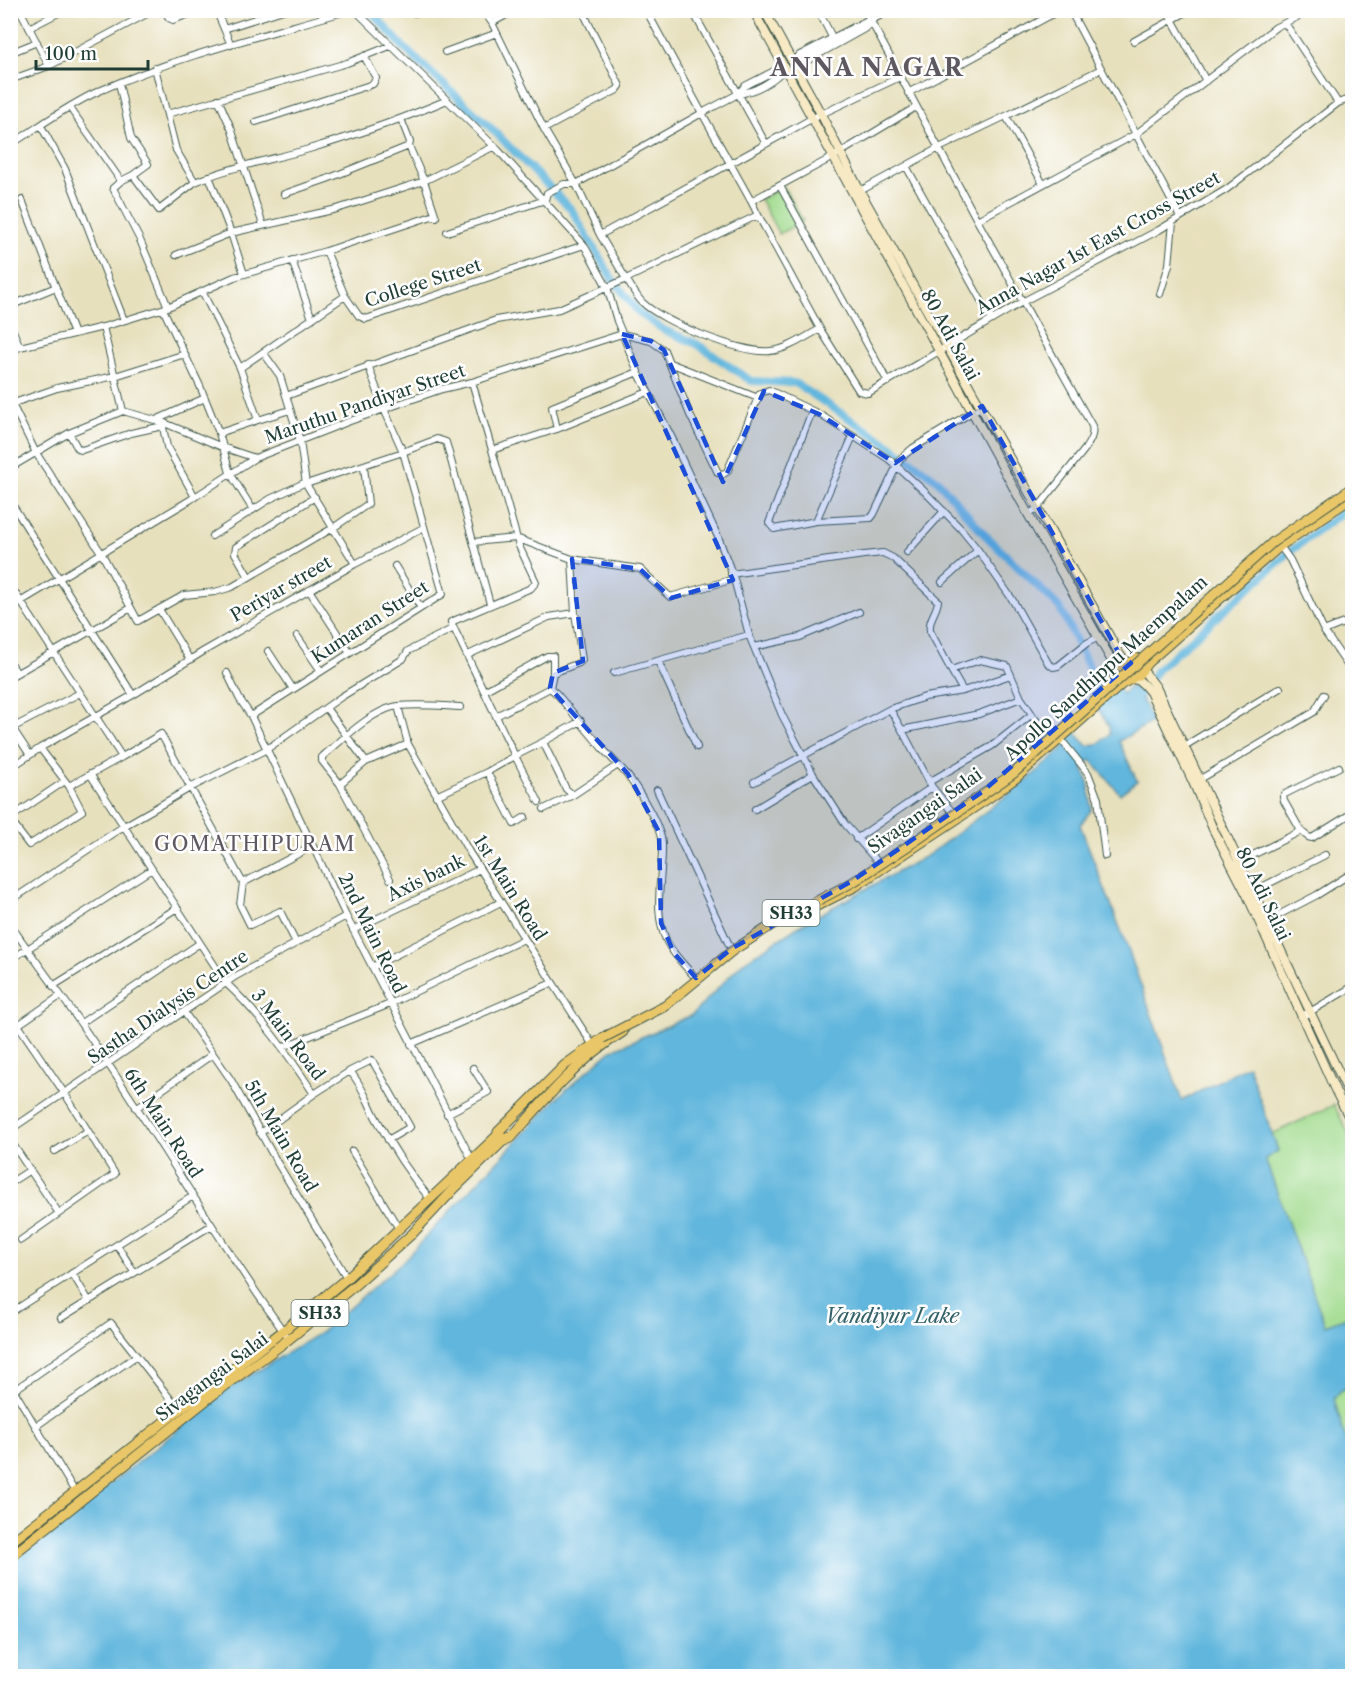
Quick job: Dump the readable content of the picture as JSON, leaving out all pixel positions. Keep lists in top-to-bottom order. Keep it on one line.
{"streets":{"main road":["80 Adi Salai","Apollo Sandhippu Maempalam","Sivagangai Salai","SH33"],"street":["Anna Nagar 1st East Cross Street","College Street","Maruthu Pandiyar Street","Periyar street","Kumaran Street","Axis bank","1st Main Road","2nd Main Road","Sastha Dialysis Centre","3 Main Road","6th Main Road","5th Main Road"]},"crossings":[["Anna Nagar 1st East Cross Street","80 Adi Salai"],["80 Adi Salai","Sivagangai Salai"],["Periyar street","Kumaran Street"],["Kumaran Street","2nd Main Road"],["Apollo Sandhippu Maempalam","Sivagangai Salai"],["Sivagangai Salai","1st Main Road"],["Sivagangai Salai","2nd Main Road"],["Sivagangai Salai","3 Main Road"],["Sivagangai Salai","6th Main Road"],["Sivagangai Salai","5th Main Road"],["Axis bank","1st Main Road"],["Axis bank","2nd Main Road"],["2nd Main Road","Sastha Dialysis Centre"],["Sastha Dialysis Centre","3 Main Road"],["Sastha Dialysis Centre","6th Main Road"],["Sastha Dialysis Centre","5th Main Road"]],"districts":["ANNA NAGAR","GOMATHIPURAM"],"water":["Vandiyur Lake"],"scale_bar":"100 m"}
